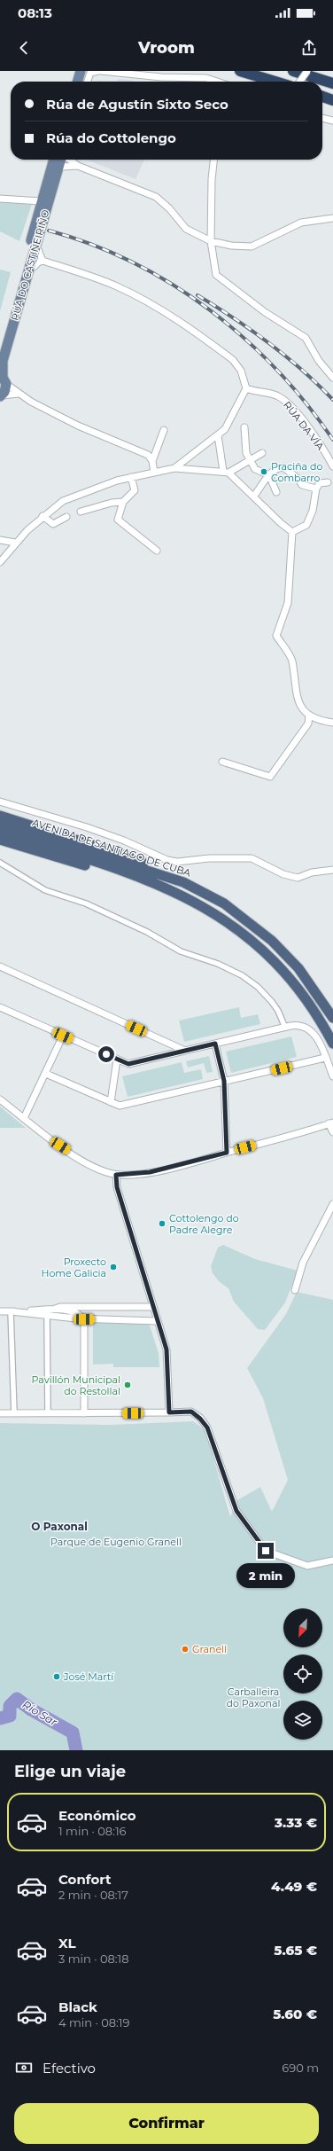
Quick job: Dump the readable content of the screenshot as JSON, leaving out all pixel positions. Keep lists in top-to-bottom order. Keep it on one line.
{"streets":{"highway":["AVENIDA DE SANTIAGO DE CUBA"],"main road":["RÚA DO CASTIÑEIRIÑO"],"street":["RÚA DA VÍA"]},"districts":["O Paxonal"],"water":["Río Sar"],"parks":["Parque de Eugenio Granell","Carballeira do Paxonal"],"places":["Praciña do Combarro","Cottolengo do Padre Alegre","Proxecto Home Galicia","Pavillón Municipal do Restollal","Granell","José Martí"],"north":"bottom left","page":{"status":"08:13","header":"Vroom","banner":["Rúa de Agustín Sixto Seco","Rúa do Cottolengo"],"bubble":"2 min","heading":"Elige un viaje","list":[{"name":"Económico","note":"1 min · 08:16","value":"3.33 €"},{"name":"Confort","note":"2 min · 08:17","value":"4.49 €"},{"name":"XL","note":"3 min · 08:18","value":"5.65 €"},{"name":"Black","note":"4 min · 08:19","value":"5.60 €"}],"pay":["Efectivo","690 m"],"buttons":"Confirmar"}}
